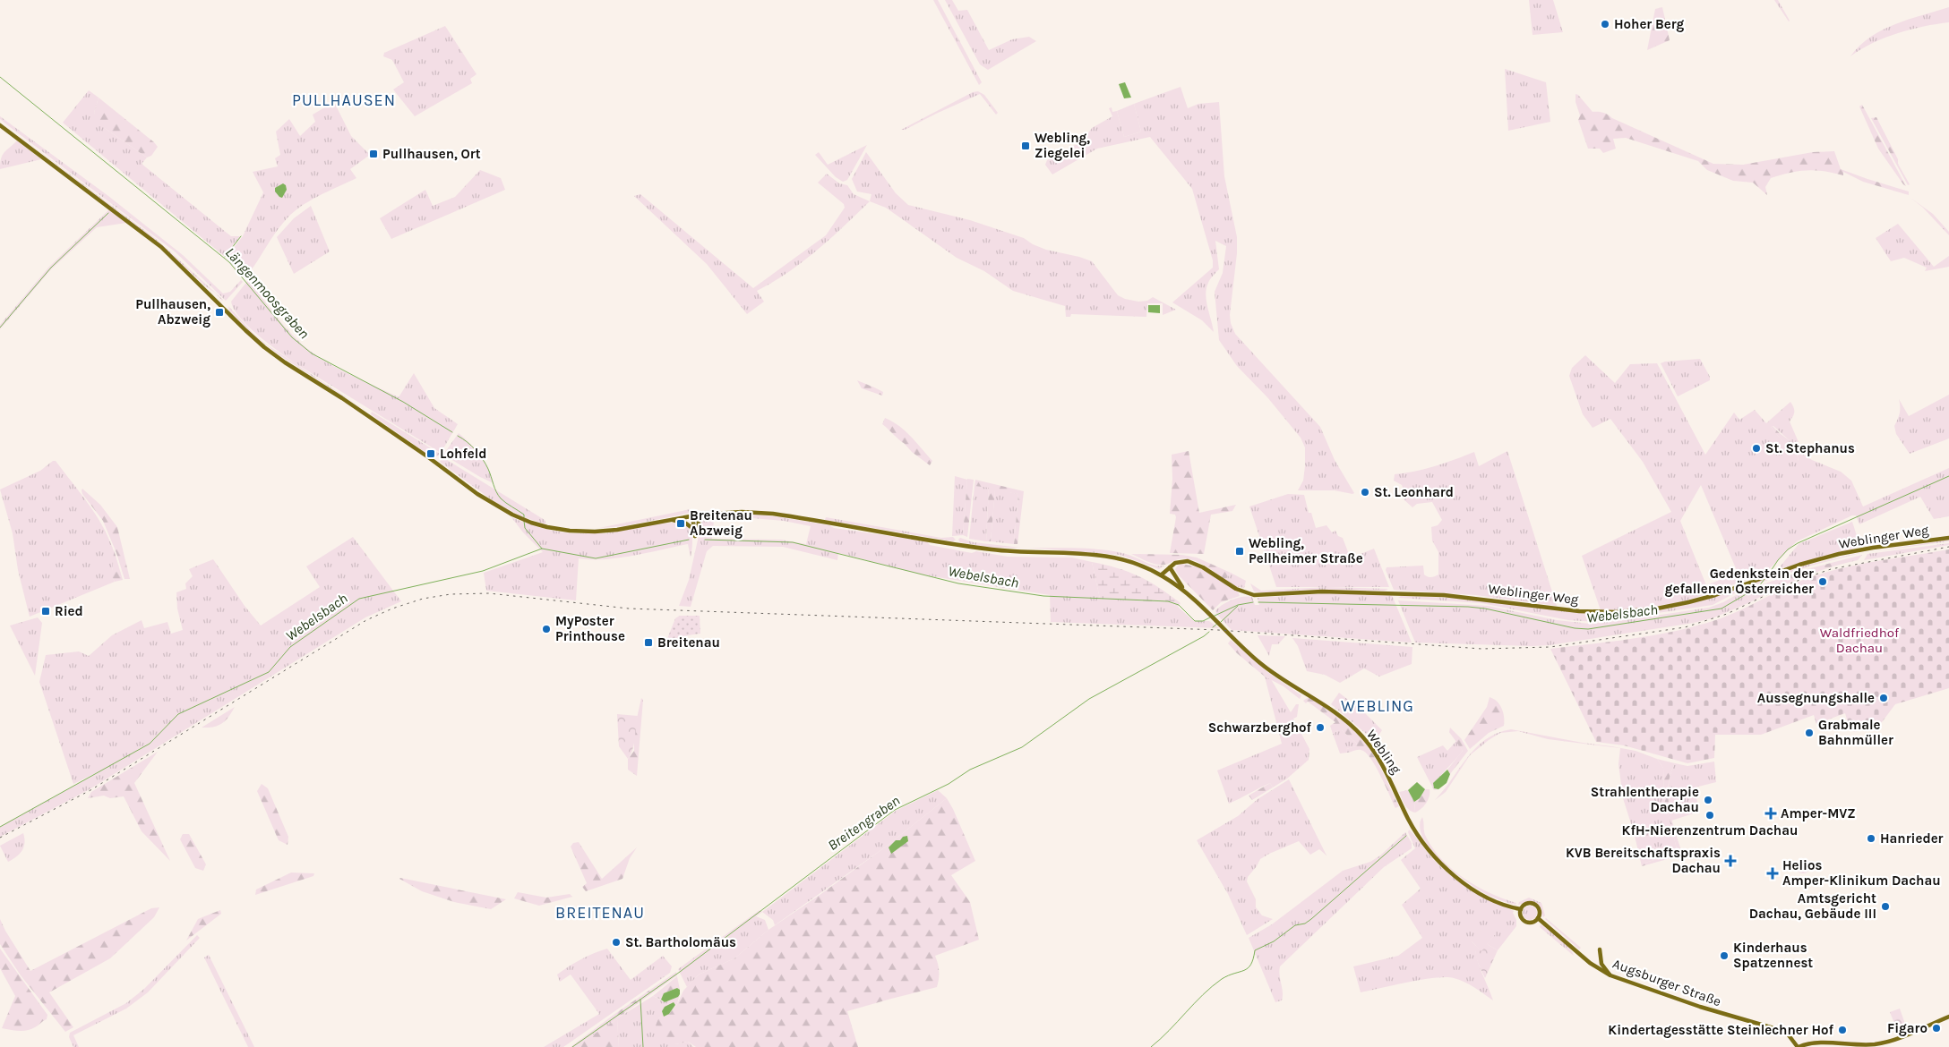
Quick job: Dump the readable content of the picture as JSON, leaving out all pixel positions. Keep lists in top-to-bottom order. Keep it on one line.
{"streets":{"main road":["Weblinger Weg","Webling","Augsburger Straße"]},"crossings":[["Webling","Augsburger Straße"]],"districts":["PULLHAUSEN","WEBLING","BREITENAU"],"water":["Längenmoosgraben","Webelsbach","Breitengraben"],"parks":["Waldfriedhof Dachau"],"places":{"other":["Hoher Berg","St. Stephanus","St. Leonhard","Gedenkstein der gefallenen Österreicher","MyPoster Printhouse","Aussegnungshalle","Schwarzberghof","Grabmale Bahnmüller","Strahlentherapie Dachau","KfH-Nierenzentrum Dachau","Hanrieder","Amtsgericht Dachau, Gebäude III","St. Bartholomäus","Kinderhaus Spatzennest","Figaro","Kindertagesstätte Steinlechner Hof"],"transit":["Webling, Ziegelei","Pullhausen, Ort","Pullhausen, Abzweig","Lohfeld","Breitenau Abzweig","Webling, Pellheimer Straße","Ried","Breitenau"],"health":["Amper-MVZ","KVB Bereitschaftspraxis Dachau","Helios Amper-Klinikum Dachau"]}}
